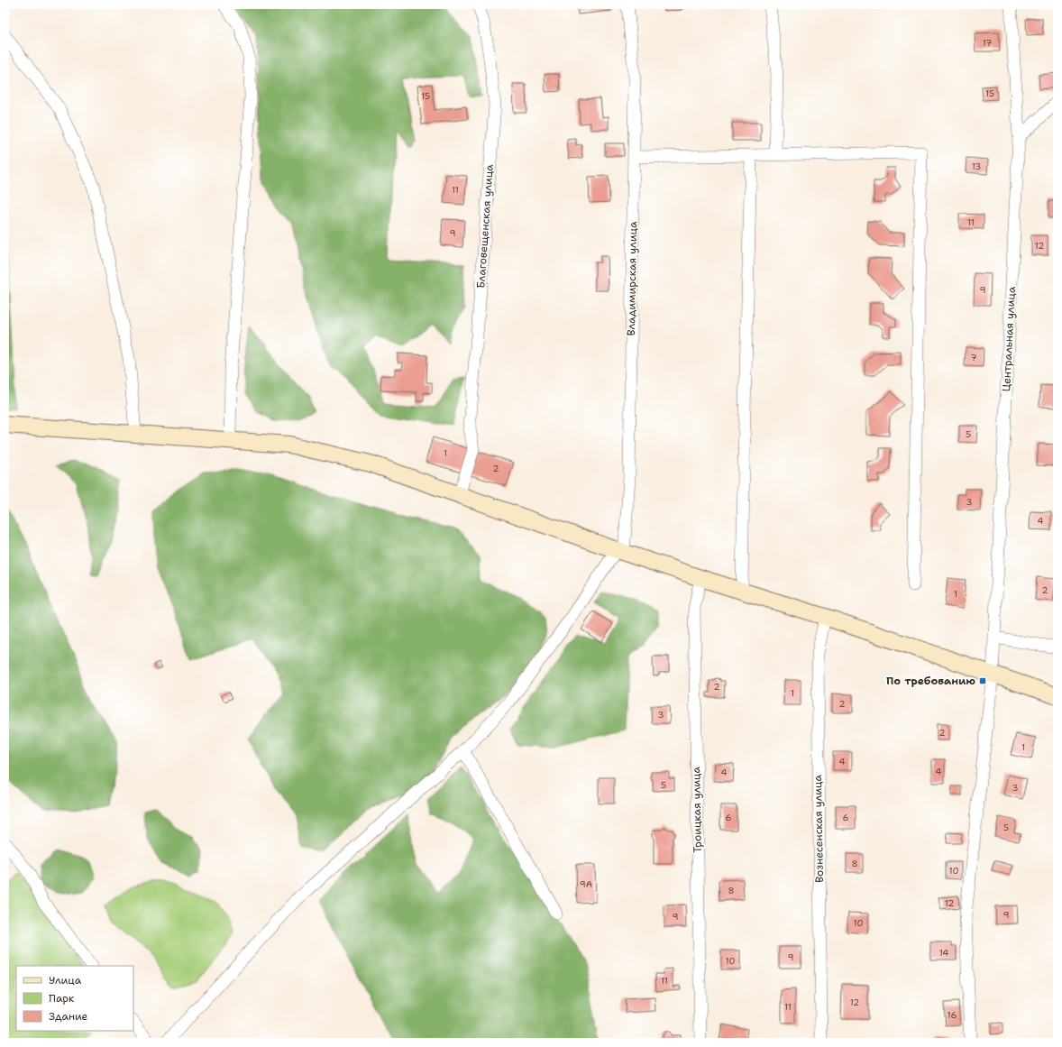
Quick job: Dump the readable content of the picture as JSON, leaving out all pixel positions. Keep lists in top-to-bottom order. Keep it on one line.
{"streets":{"street":["Благовещенская улица","Владимирская улица","Центральная улица","Троицкая улица","Вознесенская улица"]},"places":{"transit":["По требованию"]},"house_numbers":["17","15","15","13","11","11","9","12","9","7","5","1","2","3","4","2","1","2","1","2","3","2","1","4","4","4","5","3","6","6","5","8","10","9А","8","12","9","9","10","14","9","10","11","12","11","16"],"legend":["Улица","Парк","Здание"]}
